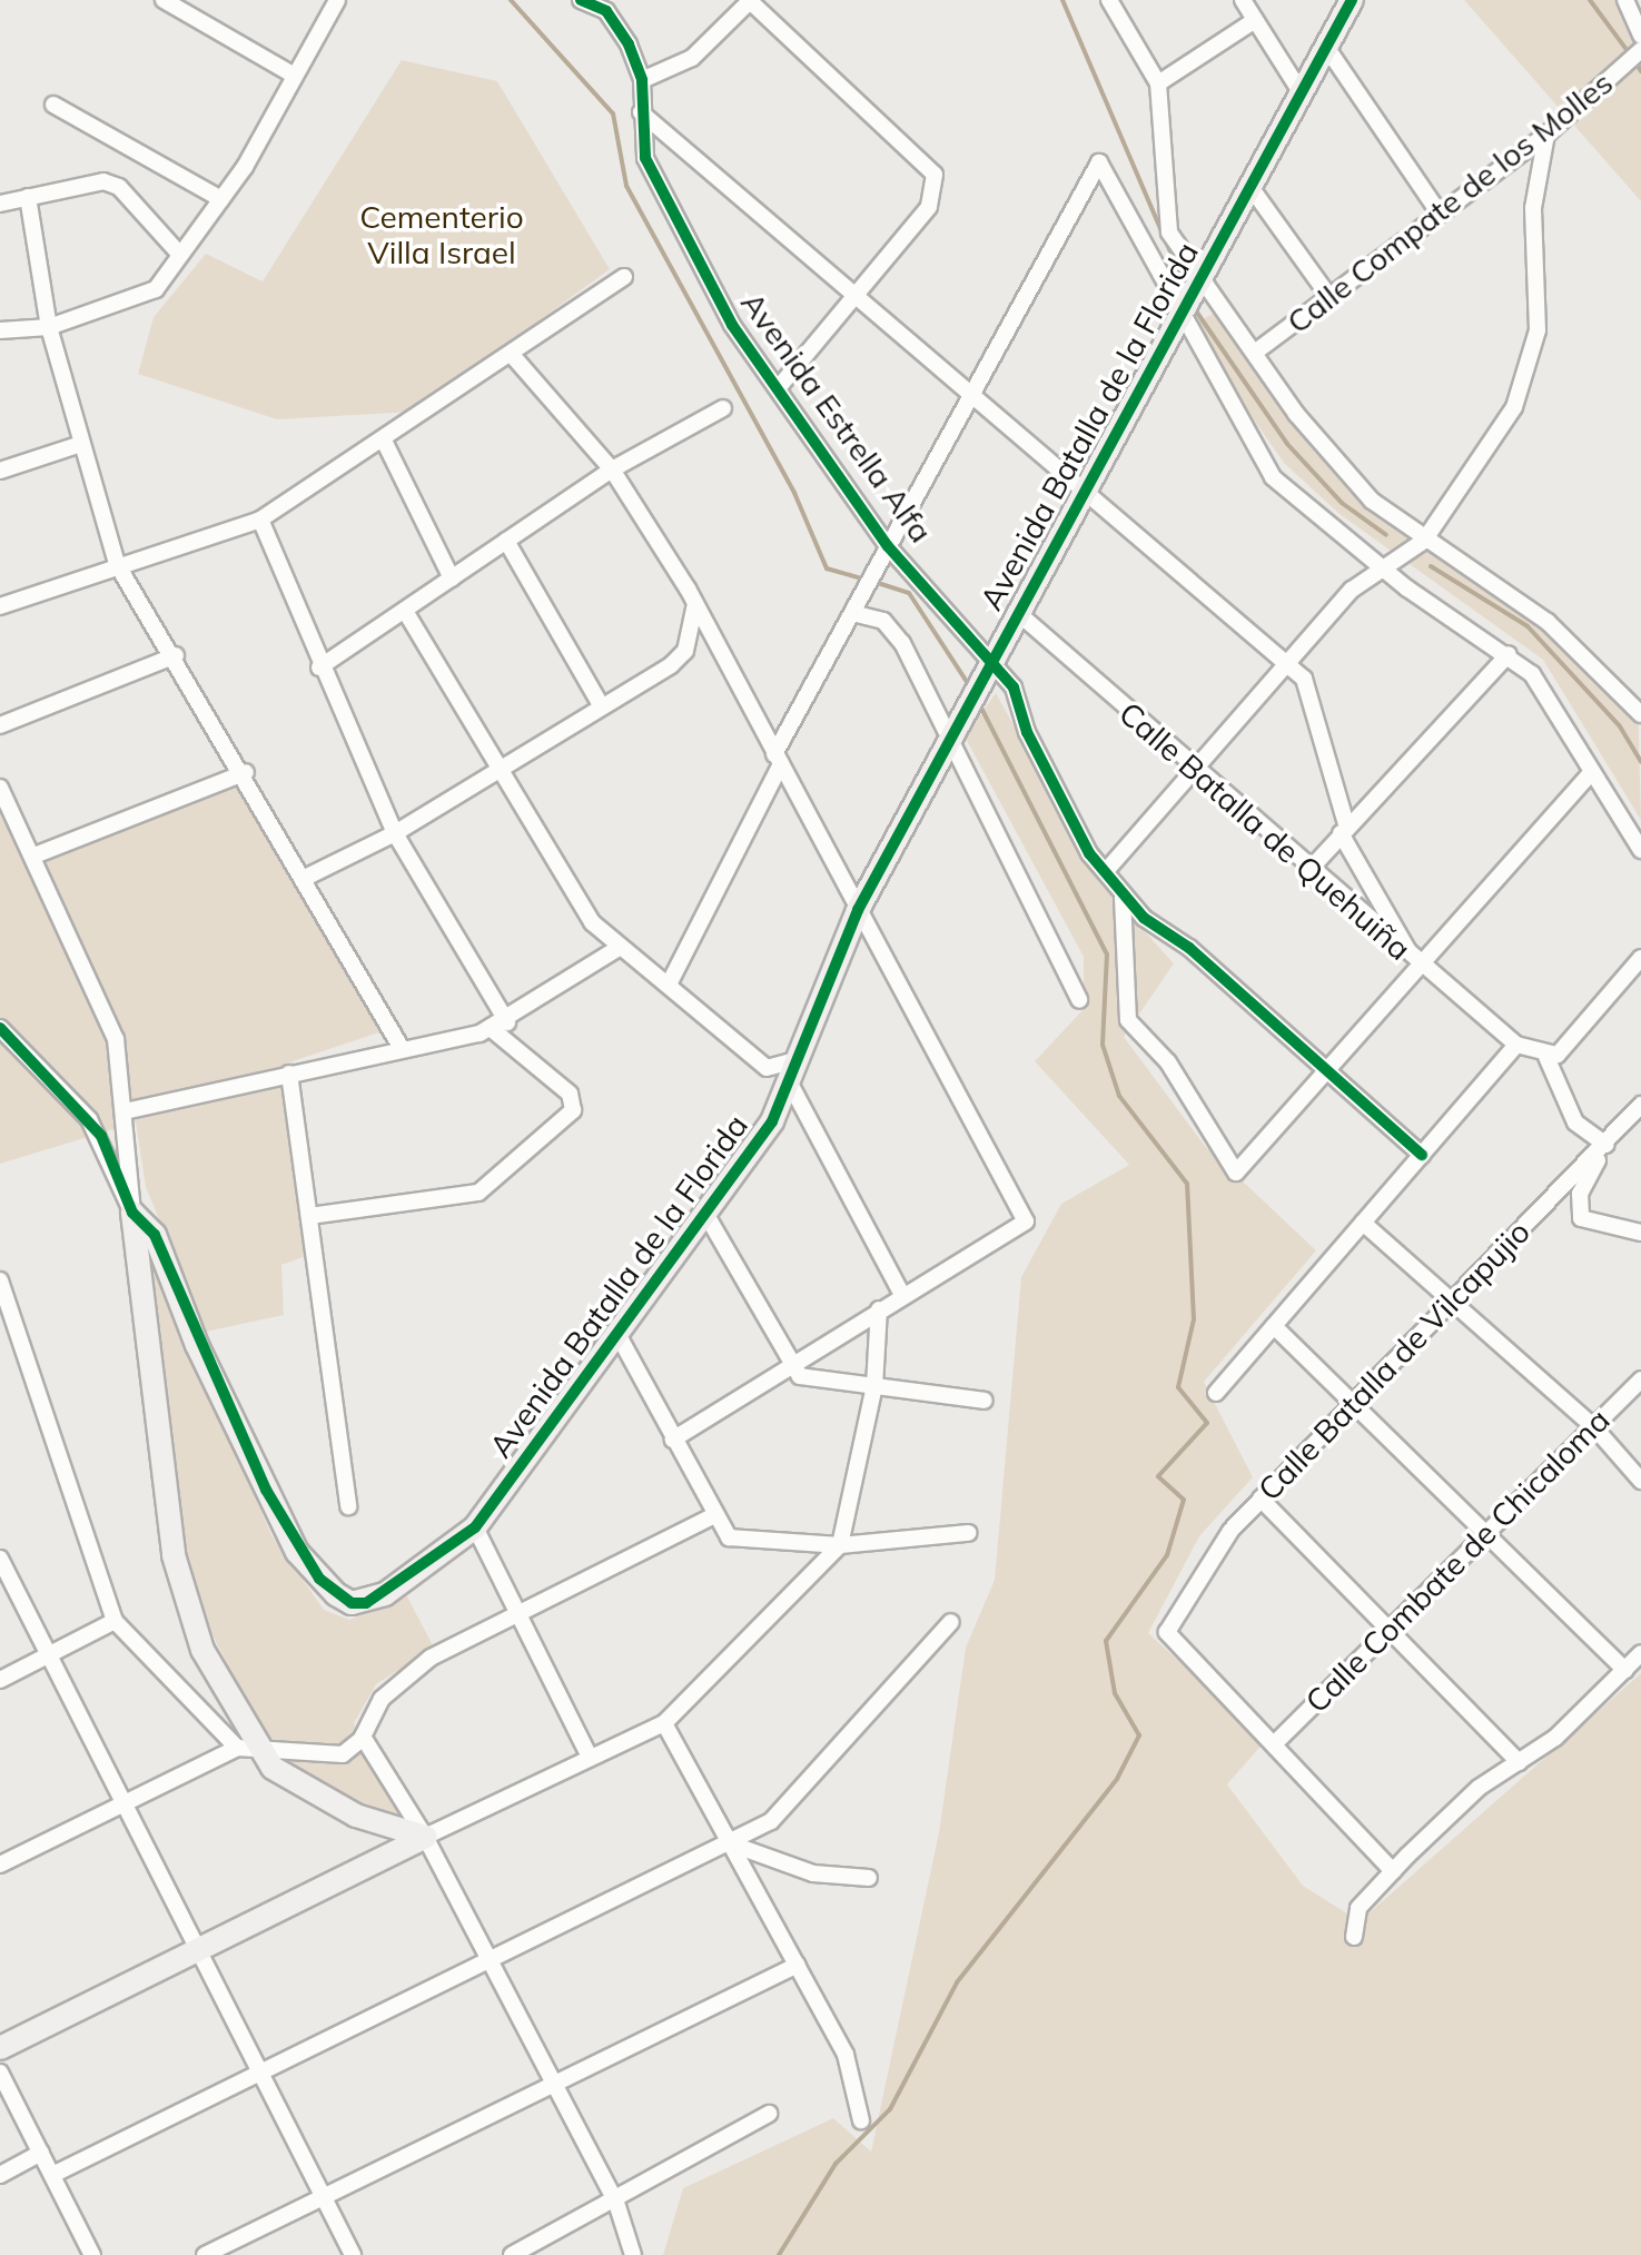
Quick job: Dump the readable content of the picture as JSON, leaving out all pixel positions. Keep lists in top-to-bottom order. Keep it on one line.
{"streets":{"street":["Calle Compate de los Molles","Avenida Estrella Alfa","Avenida Batalla de la Florida","Calle Batalla de Quehuiña","Calle Batalla de Vilcapujio","Calle Combate de Chicaloma"]},"crossings":[["Avenida Estrella Alfa","Avenida Batalla de la Florida"],["Avenida Batalla de la Florida","Calle Batalla de Quehuiña"],["Calle Batalla de Vilcapujio","Calle Combate de Chicaloma"]],"parks":["Cementerio Villa Israel"]}
